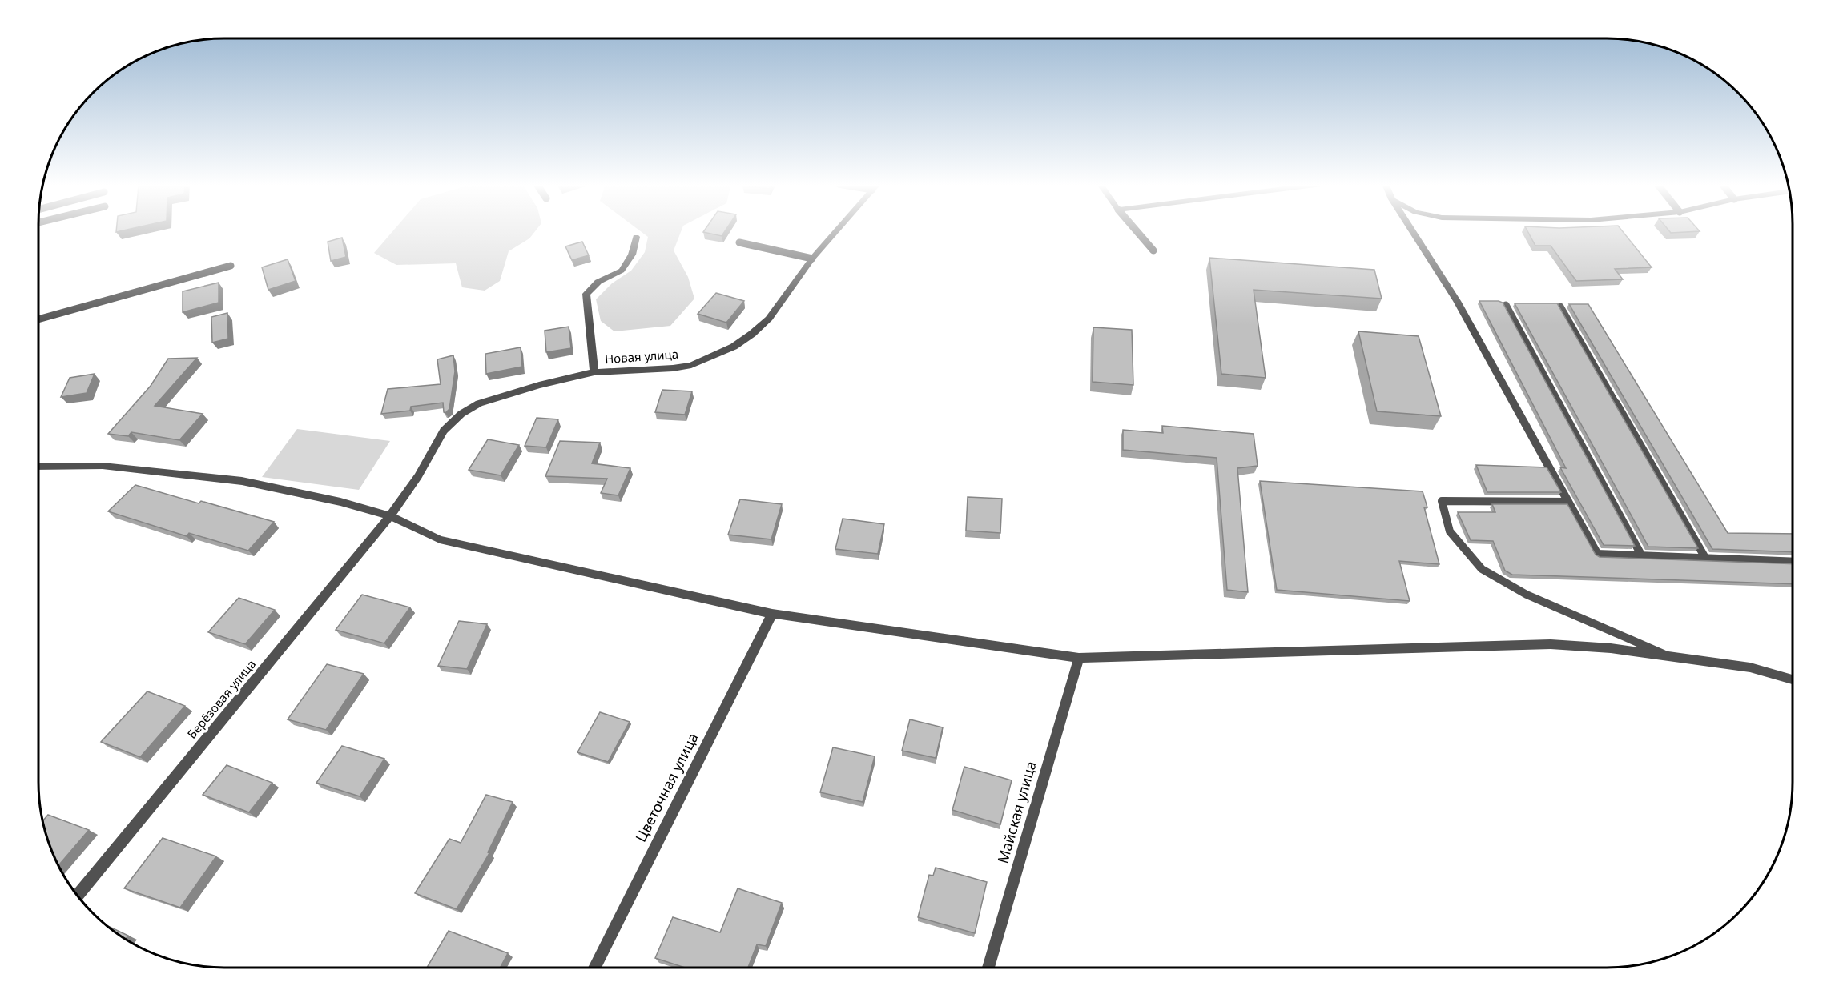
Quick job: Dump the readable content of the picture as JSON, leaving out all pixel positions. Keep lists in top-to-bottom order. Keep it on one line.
{"streets":{"street":["Новая улица","Берёзовая улица","Цветочная улица","Майская улица"]},"crossings":[["Новая улица","Берёзовая улица"]]}
